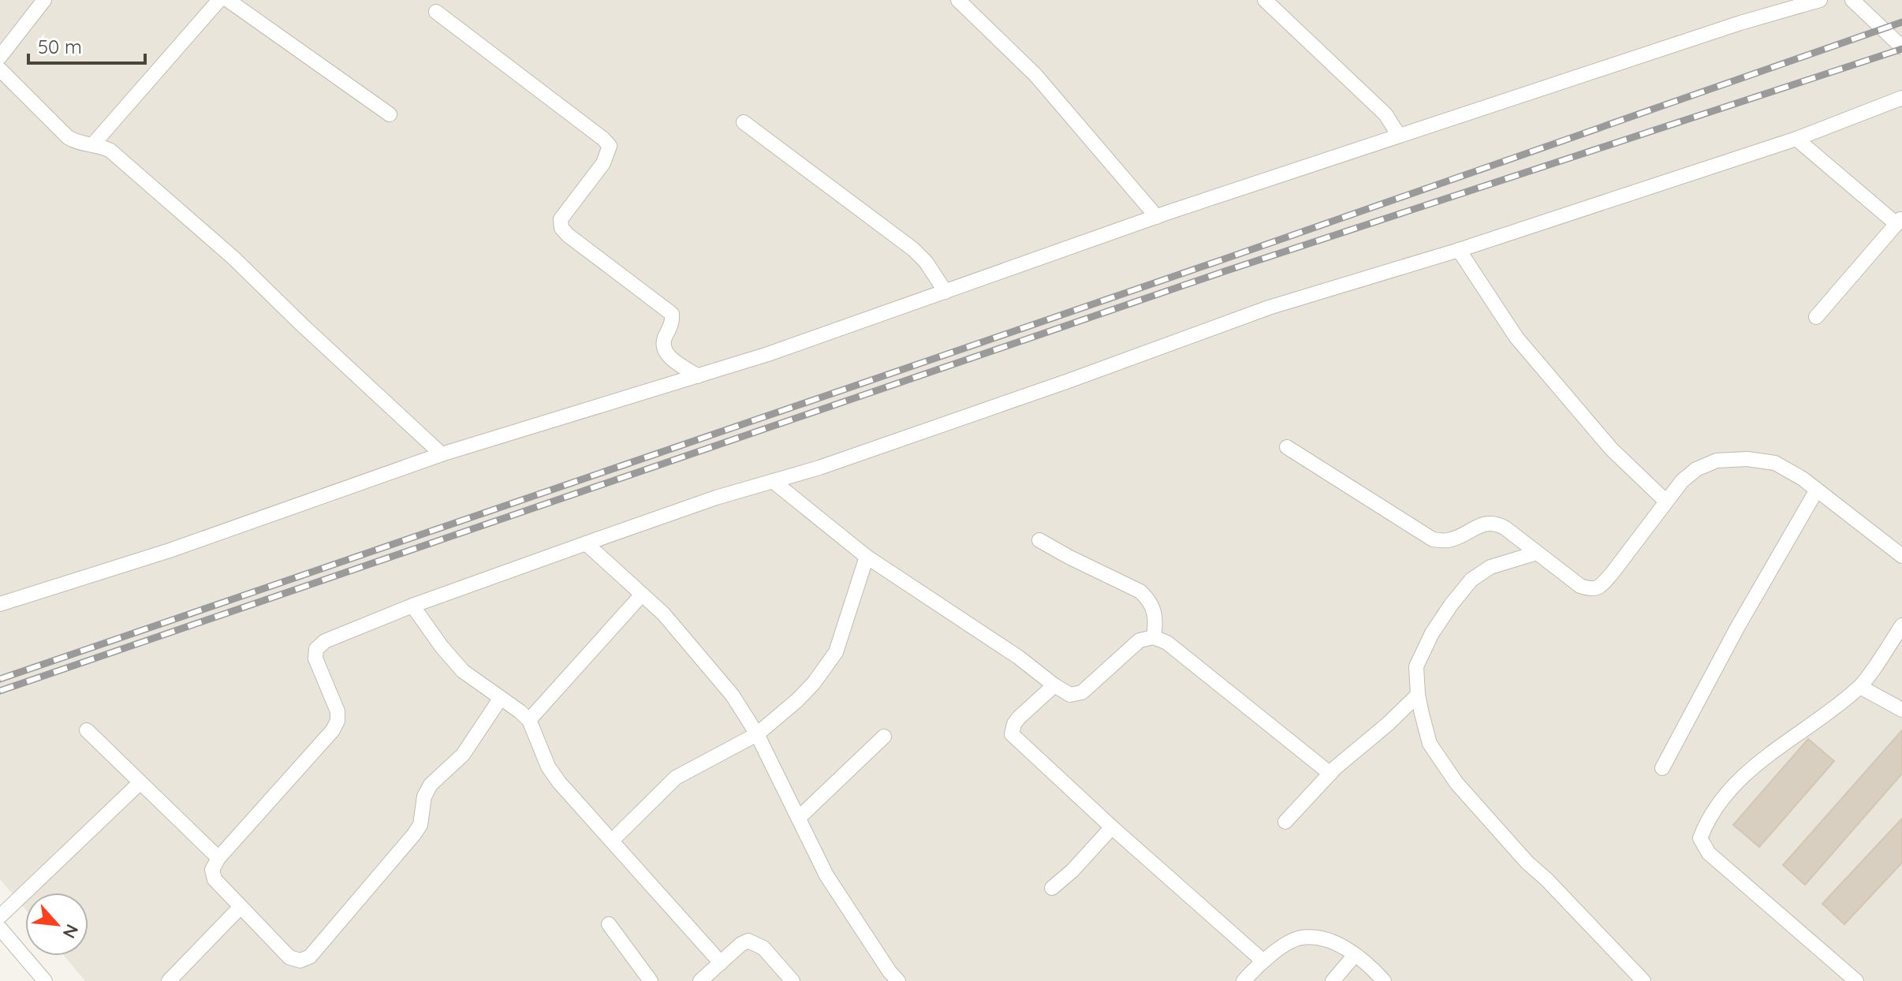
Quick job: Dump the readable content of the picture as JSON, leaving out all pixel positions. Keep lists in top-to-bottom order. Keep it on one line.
{"scale_bar":"50 m","north":"bottom right"}
